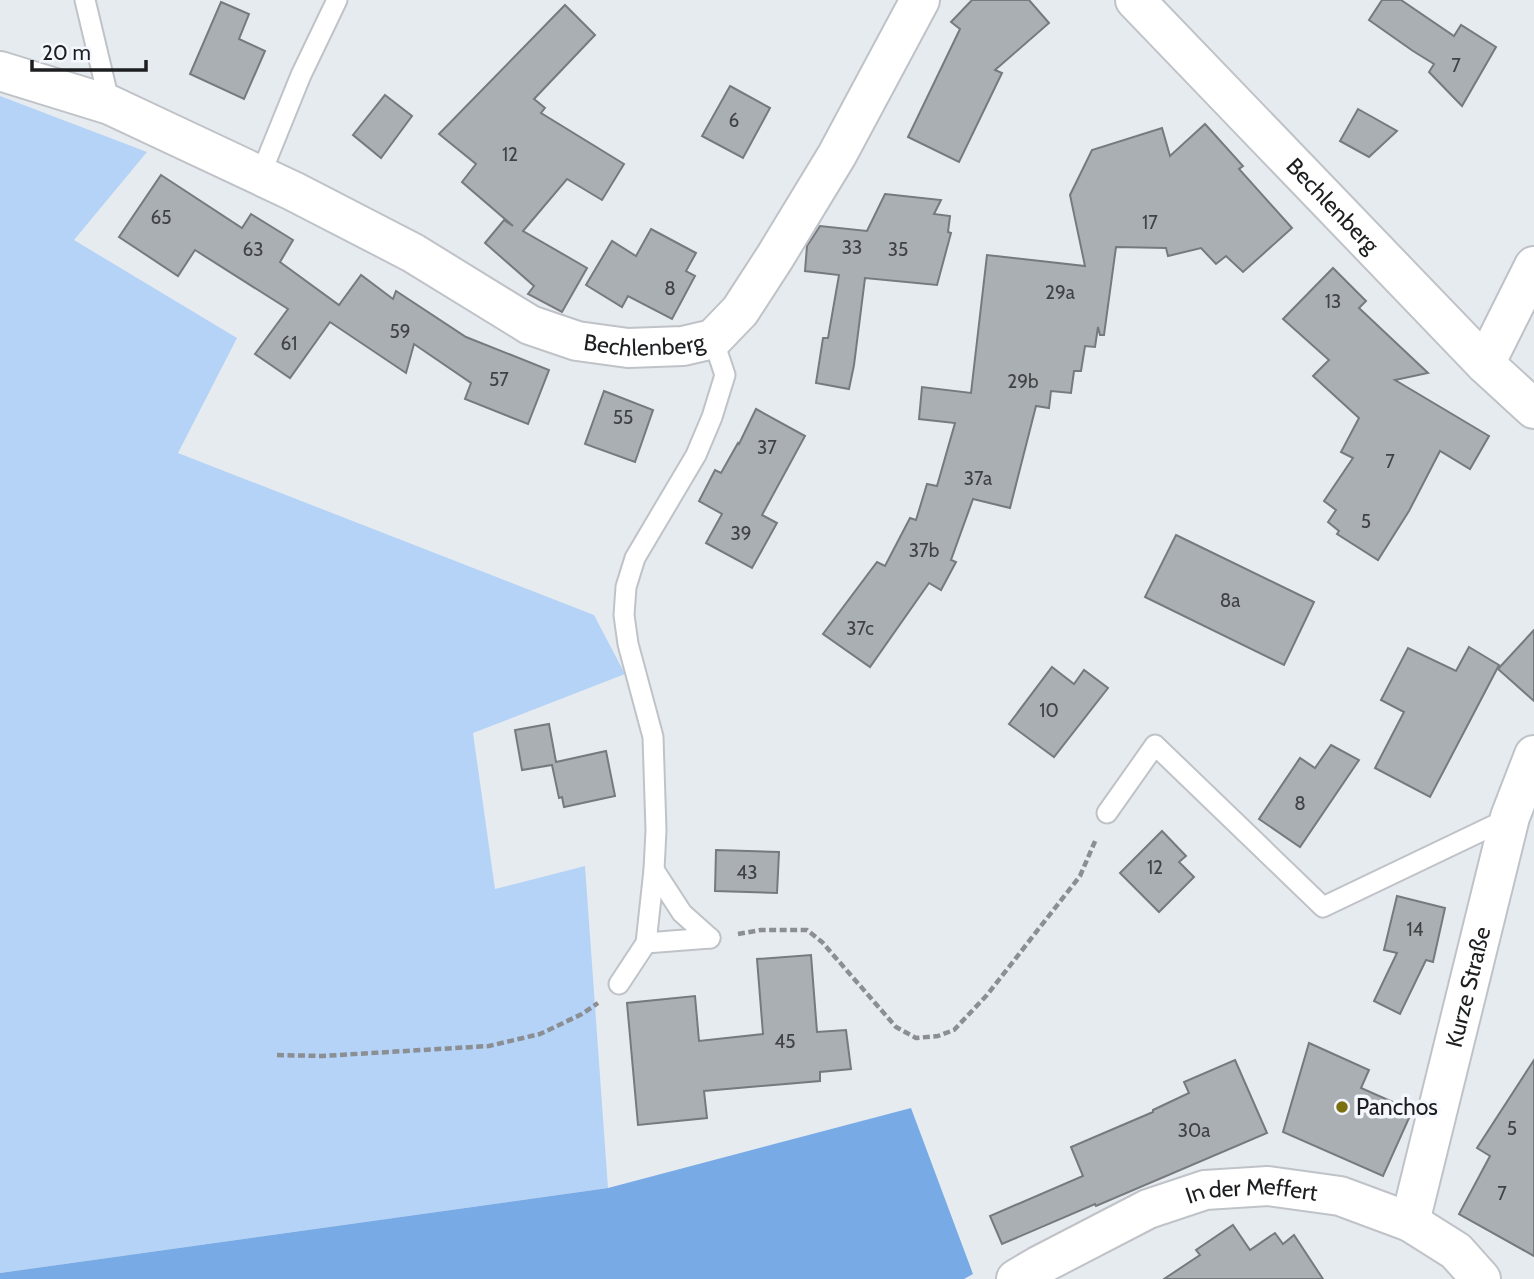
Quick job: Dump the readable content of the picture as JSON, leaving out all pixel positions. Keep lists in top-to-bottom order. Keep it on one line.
{"streets":{"street":["Bechlenberg","Kurze Straße","In der Meffert"]},"crossings":[["Kurze Straße","In der Meffert"]],"places":["Panchos"],"house_numbers":["7","6","12","65","17","33","63","35","8","29a","13","59","61","57","29b","55","37","7","37a","5","39","37b","8a","37c","10","8","12","43","14","45","5","30a","7"],"scale_bar":"20 m"}
